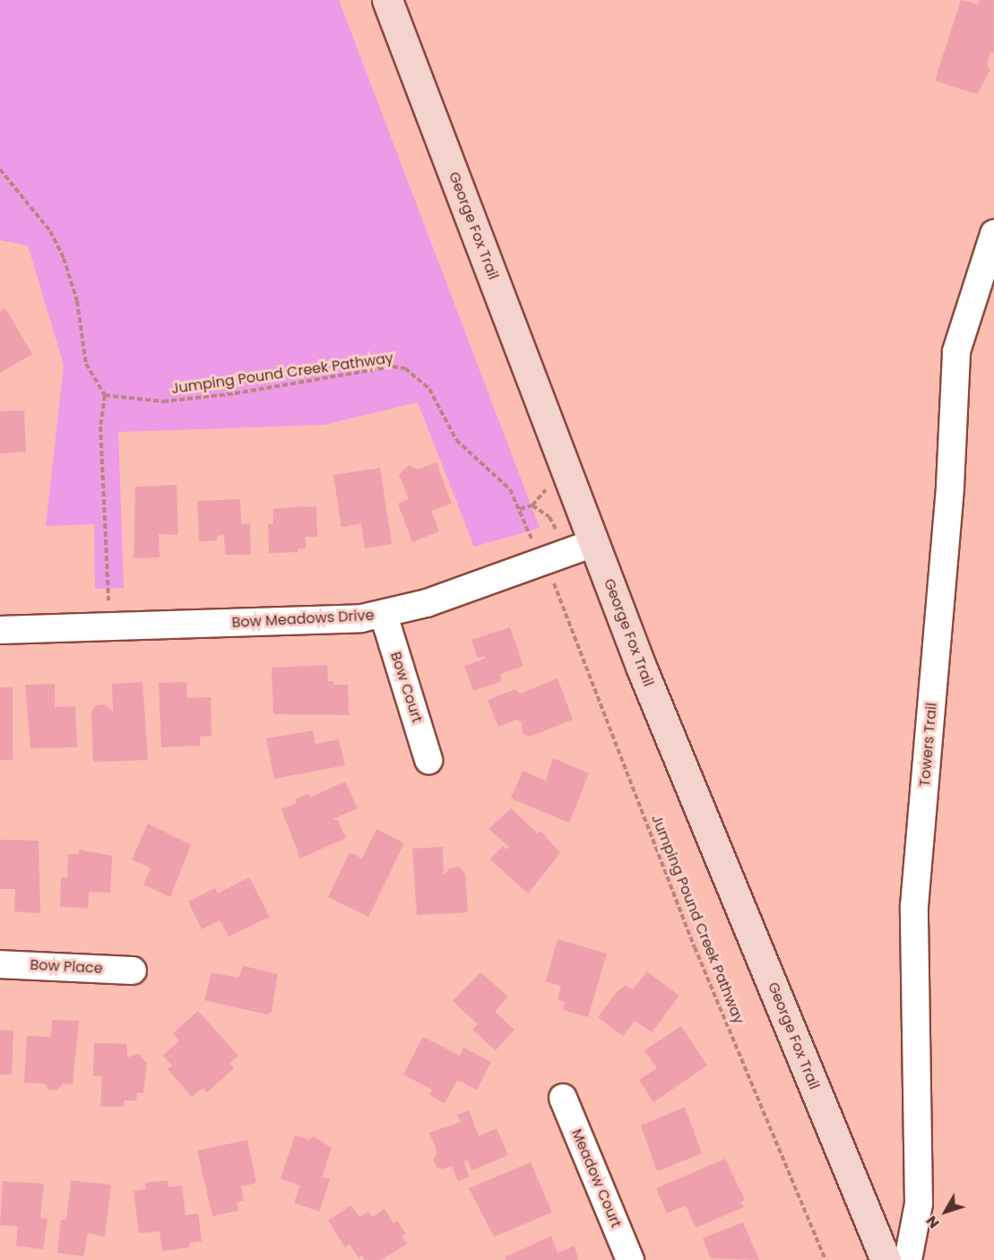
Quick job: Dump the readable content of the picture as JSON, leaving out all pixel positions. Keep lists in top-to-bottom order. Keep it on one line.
{"streets":{"street":["George Fox Trail","Bow Meadows Drive","Bow Court","Towers Trail","Bow Place","Meadow Court"],"path":["Jumping Pound Creek Pathway"]},"crossings":[["George Fox Trail","Bow Meadows Drive"],["Bow Meadows Drive","Bow Court"]],"north":"bottom left"}
